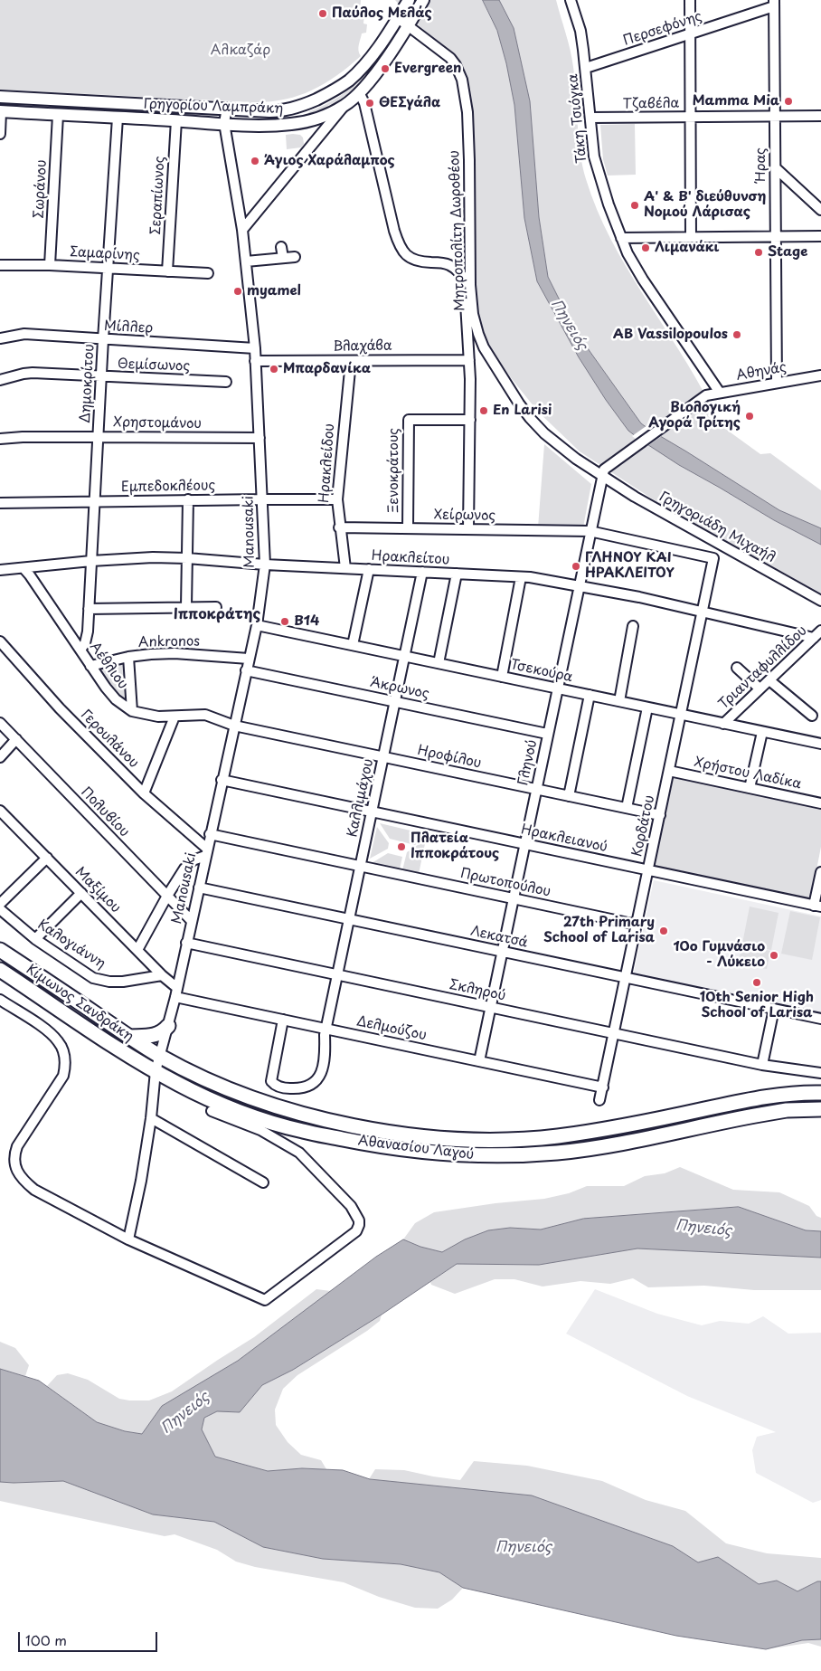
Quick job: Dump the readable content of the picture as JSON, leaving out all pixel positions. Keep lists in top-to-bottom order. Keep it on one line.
{"streets":{"highway":["Κίμωνος Σανδράκη","Αθανασίου Λαγού"],"main road":["Γρηγορίου Λαμπράκη"],"street":["Περσεφόνης","Τζαβέλα","Τάκη Τσιόγκα","Ήρας","Σωράνου","Σεραπίωνος","Μητροπολίτη Δωροθέου","Σαμαρίνης","Μίλλερ","Βλαχάβα","Θεμίσωνος","Αθηνάς","Δημοκρίτου","Χρηστομάνου","Ηρακλείδου","Ξενοκράτους","Εμπεδοκλέους","Χείρωνος","Γρηγοριάδη Μιχαήλ","Manousaki","Ηρακλείτου","Ankronos","Αέθλιου","Τριανταφυλλίδου","Τσεκούρα","Άκρωνος","Γερουλάνου","Ηροφίλου","Γληνού","Χρήστου Λαδίκα","Καλλιμάχου","Πολυβίου","Κορδάτου","Ηρακλειανού","Πρωτοπούλου","Μαξίμου","Λεκατσά","Καλογιάννη","Σκληρού","Δελμούζου"]},"crossings":[["Περσεφόνης","Τάκη Τσιόγκα"],["Περσεφόνης","Ήρας"],["Τζαβέλα","Τάκη Τσιόγκα"],["Τζαβέλα","Ήρας"],["Γρηγορίου Λαμπράκη","Σωράνου"],["Γρηγορίου Λαμπράκη","Σεραπίωνος"],["Γρηγορίου Λαμπράκη","Μητροπολίτη Δωροθέου"],["Γρηγορίου Λαμπράκη","Δημοκρίτου"],["Γρηγορίου Λαμπράκη","Manousaki"],["Τάκη Τσιόγκα","Αθηνάς"],["Ήρας","Αθηνάς"],["Σωράνου","Σαμαρίνης"],["Σεραπίωνος","Σαμαρίνης"],["Μητροπολίτη Δωροθέου","Βλαχάβα"],["Μητροπολίτη Δωροθέου","Αθηνάς"],["Μητροπολίτη Δωροθέου","Ξενοκράτους"],["Μητροπολίτη Δωροθέου","Χείρωνος"],["Μητροπολίτη Δωροθέου","Γρηγοριάδη Μιχαήλ"],["Μητροπολίτη Δωροθέου","Γληνού"],["Σαμαρίνης","Δημοκρίτου"],["Μίλλερ","Δημοκρίτου"],["Μίλλερ","Manousaki"],["Βλαχάβα","Ηρακλείδου"],["Βλαχάβα","Manousaki"],["Θεμίσωνος","Δημοκρίτου"],["Αθηνάς","Γρηγοριάδη Μιχαήλ"],["Αθηνάς","Γληνού"],["Δημοκρίτου","Χρηστομάνου"],["Δημοκρίτου","Εμπεδοκλέους"],["Δημοκρίτου","Ηρακλείτου"],["Δημοκρίτου","Αέθλιου"],["Χρηστομάνου","Manousaki"],["Ηρακλείδου","Εμπεδοκλέους"],["Ηρακλείδου","Χείρωνος"],["Ηρακλείδου","Ηρακλείτου"],["Ξενοκράτους","Χείρωνος"],["Εμπεδοκλέους","Manousaki"],["Χείρωνος","Γληνού"],["Χείρωνος","Κορδάτου"],["Γρηγοριάδη Μιχαήλ","Γληνού"],["Manousaki","Ηρακλείτου"],["Manousaki","Ankronos"],["Manousaki","Αέθλιου"],["Manousaki","Τσεκούρα"],["Manousaki","Άκρωνος"],["Manousaki","Γερουλάνου"],["Manousaki","Ηροφίλου"],["Manousaki","Πολυβίου"],["Manousaki","Ηρακλειανού"],["Manousaki","Πρωτοπούλου"],["Manousaki","Μαξίμου"],["Manousaki","Λεκατσά"],["Manousaki","Σκληρού"],["Manousaki","Κίμωνος Σανδράκη"],["Manousaki","Δελμούζου"],["Manousaki","Αθανασίου Λαγού"],["Ηρακλείτου","Αέθλιου"],["Ηρακλείτου","Τριανταφυλλίδου"],["Ηρακλείτου","Γληνού"],["Ηρακλείτου","Καλλιμάχου"],["Ηρακλείτου","Κορδάτου"],["Ankronos","Αέθλιου"],["Αέθλιου","Ηροφίλου"],["Τριανταφυλλίδου","Τσεκούρα"],["Τσεκούρα","Γληνού"],["Τσεκούρα","Καλλιμάχου"],["Τσεκούρα","Κορδάτου"],["Άκρωνος","Γληνού"],["Άκρωνος","Καλλιμάχου"],["Ηροφίλου","Γληνού"],["Ηροφίλου","Καλλιμάχου"],["Ηροφίλου","Κορδάτου"],["Γληνού","Ηρακλειανού"],["Γληνού","Πρωτοπούλου"],["Γληνού","Λεκατσά"],["Γληνού","Σκληρού"],["Γληνού","Δελμούζου"],["Χρήστου Λαδίκα","Κορδάτου"],["Καλλιμάχου","Ηρακλειανού"],["Καλλιμάχου","Πρωτοπούλου"],["Καλλιμάχου","Λεκατσά"],["Καλλιμάχου","Σκληρού"],["Καλλιμάχου","Δελμούζου"],["Κορδάτου","Ηρακλειανού"],["Κορδάτου","Πρωτοπούλου"],["Κορδάτου","Λεκατσά"],["Κορδάτου","Σκληρού"],["Κορδάτου","Δελμούζου"],["Μαξίμου","Καλογιάννη"],["Μαξίμου","Δελμούζου"],["Κίμωνος Σανδράκη","Αθανασίου Λαγού"]],"districts":["Ιπποκράτης"],"water":["Πηνειός"],"parks":["Αλκαζάρ"],"places":["Παύλος Μελάς","Evergreen","Mamma Mia","ΘΕΣγάλα","Άγιος Χαράλαμπος","Α' & Β' διεύθυνση Νομού Λάρισας","Λιμανάκι","Stage","myamel","AB Vassilopoulos","Μπαρδανίκα","En Larisi","Βιολογική Αγορά Τρίτης","ΓΛΗΝΟΥ ΚΑΙ ΗΡΑΚΛΕΙΤΟΥ","Β14","Πλατεία Ιπποκράτους","27th Primary School of Larisa","10ο Γυμνάσιο - Λύκειο","10th Senior High School of Larisa"],"scale_bar":"100 m"}
